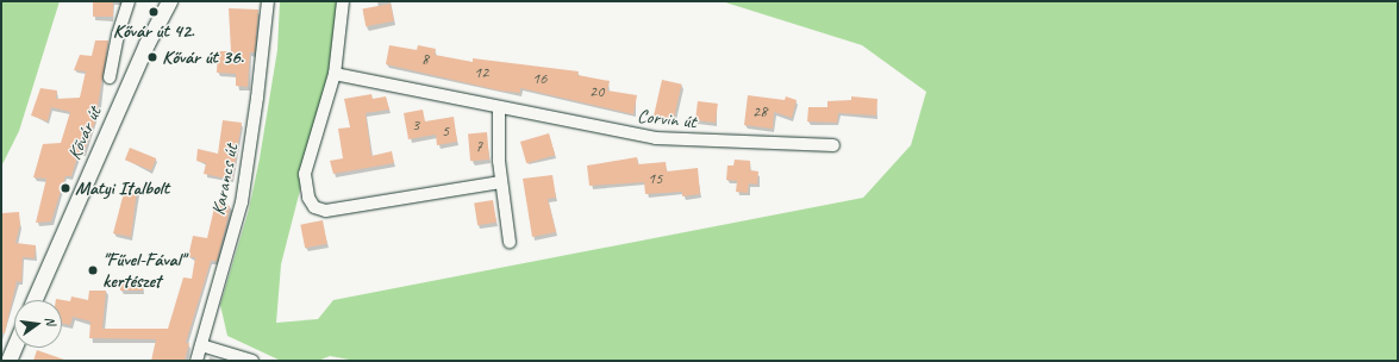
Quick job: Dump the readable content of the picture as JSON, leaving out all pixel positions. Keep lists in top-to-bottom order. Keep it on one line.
{"streets":{"main road":["Kővár út"],"street":["Corvin út","Karancs út"]},"places":["Kővár út 42.","Kővár út 36.","Matyi Italbolt","\"Fűvel-Fával\" kertészet"],"house_numbers":["8","12","16","20","28","3","5","7","15"],"north":"right"}
